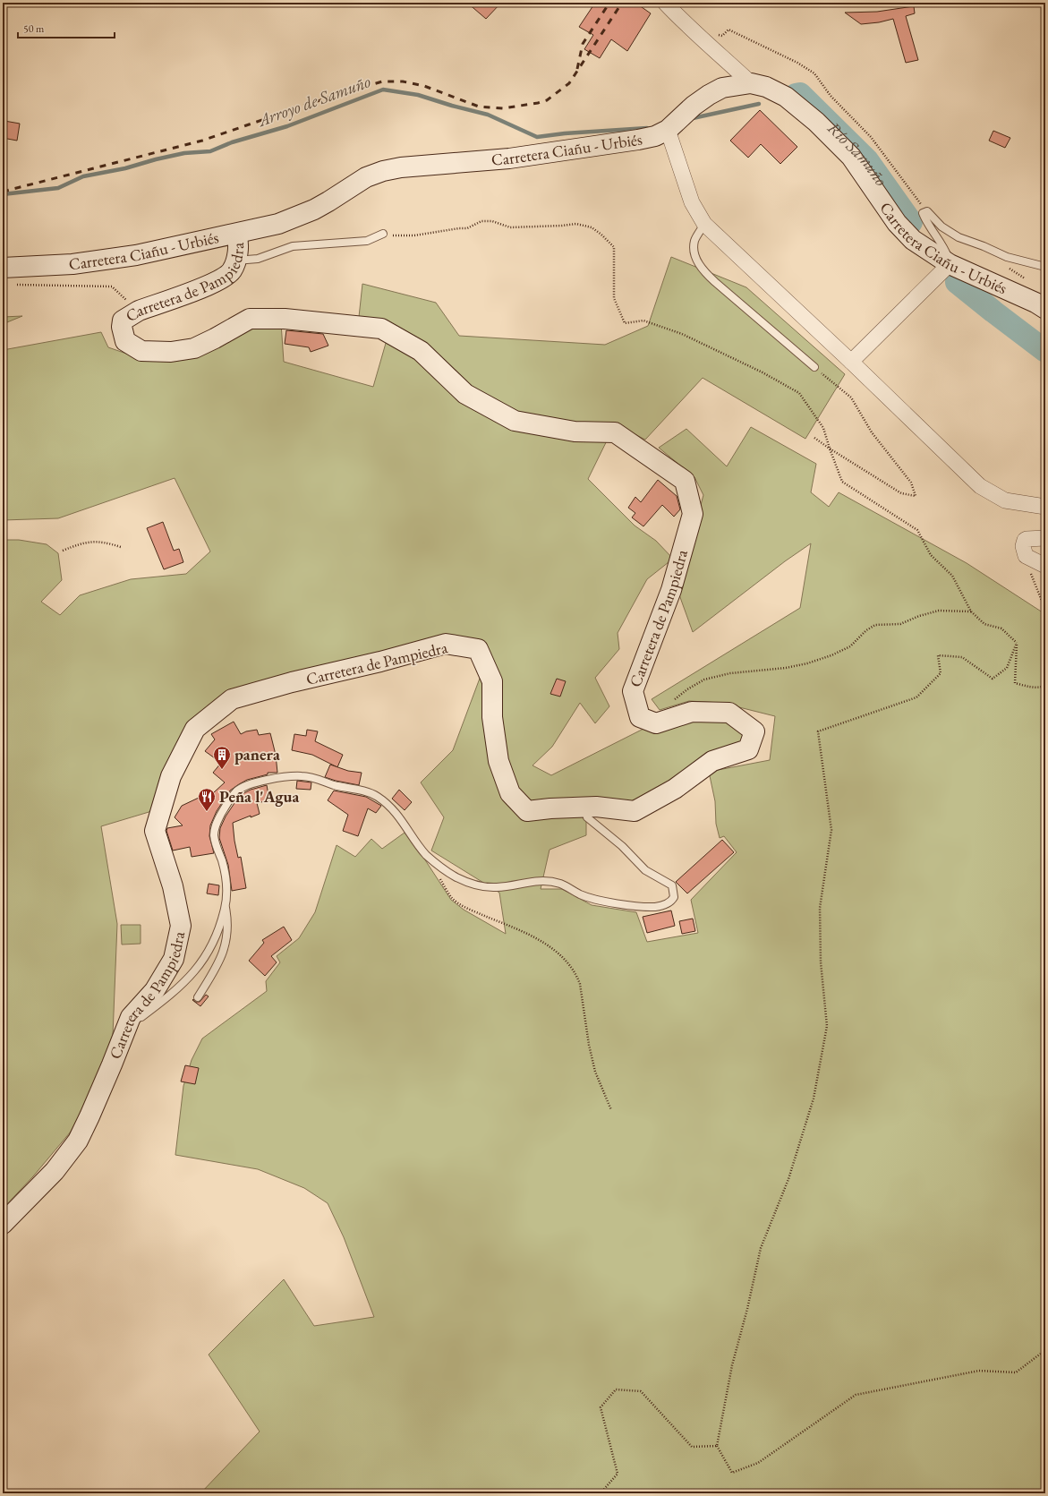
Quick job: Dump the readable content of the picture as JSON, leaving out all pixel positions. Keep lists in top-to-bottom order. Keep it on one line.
{"streets":{"street":["Carretera Ciañu - Urbiés","Carretera de Pampiedra"]},"crossings":[["Carretera Ciañu - Urbiés","Carretera de Pampiedra"]],"water":["Arroyo de Samuño","Río Samuño"],"places":{"building":["panera"],"restaurant":["Peña l'Agua"]},"scale_bar":"50 m"}
